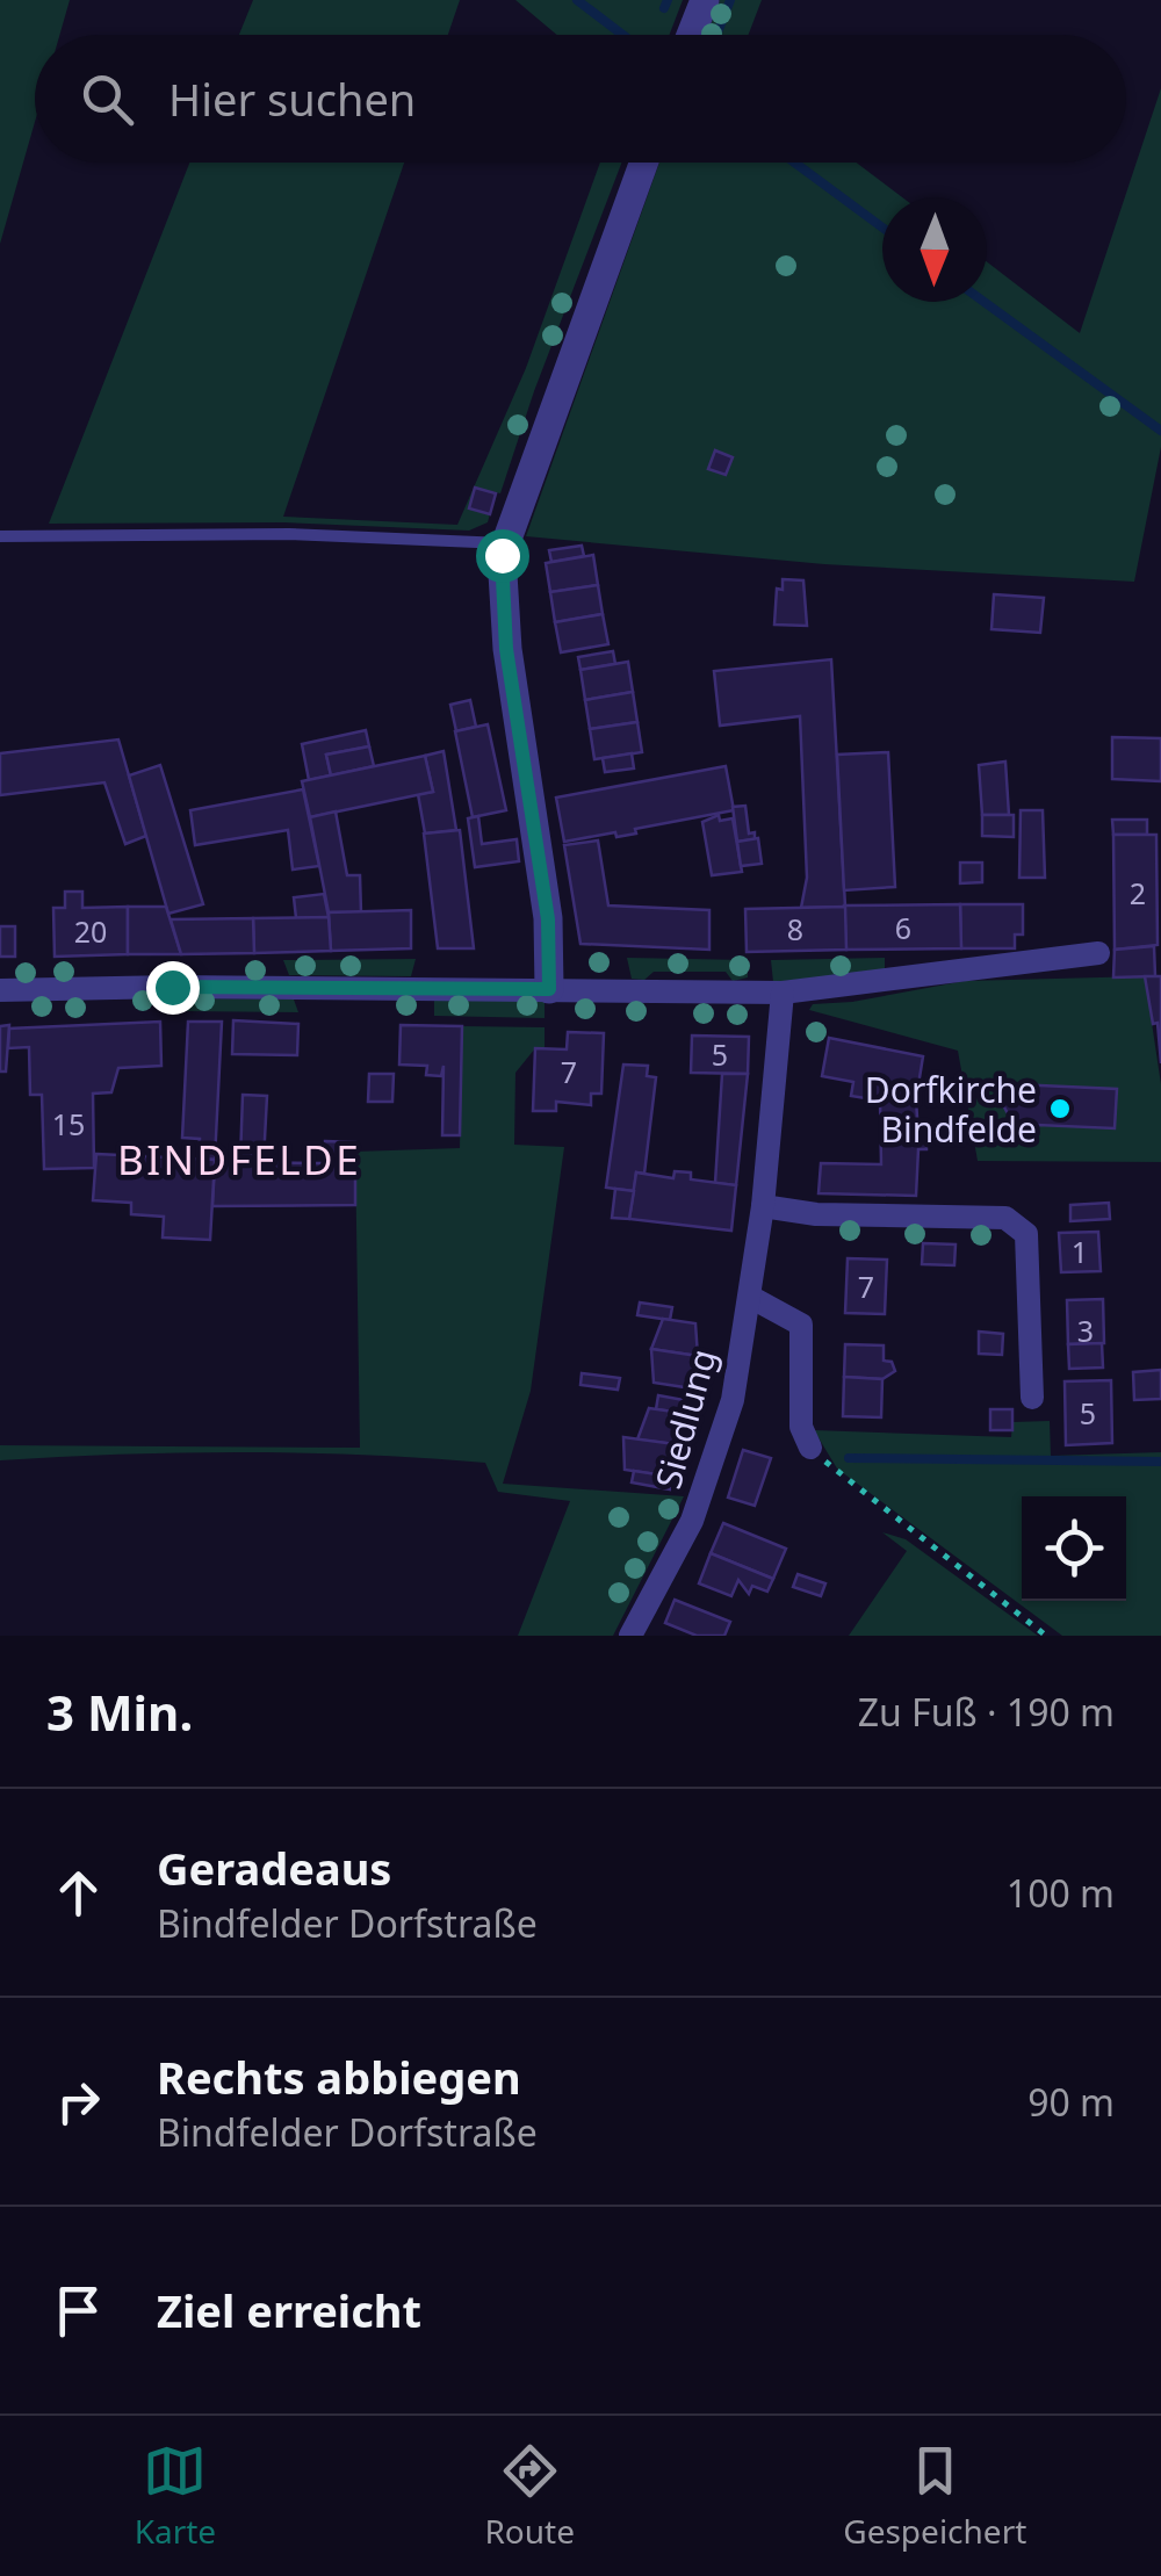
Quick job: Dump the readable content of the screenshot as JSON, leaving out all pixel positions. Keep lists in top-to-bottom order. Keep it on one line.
{"streets":{"street":["Siedlung"]},"districts":["BINDFELDE"],"places":["Dorfkirche Bindfelde"],"house_numbers":["2","6","8","20","5","7","15","1","7","3","5"],"north":"bottom","page":{"search":"Hier suchen","heading":["3 Min.","Zu Fuß · 190 m"],"list":[["Geradeaus","Bindfelder Dorfstraße","100 m"],["Rechts abbiegen","Bindfelder Dorfstraße","90 m"],"Ziel erreicht"],"nav":["Karte","Route","Gespeichert"]}}
